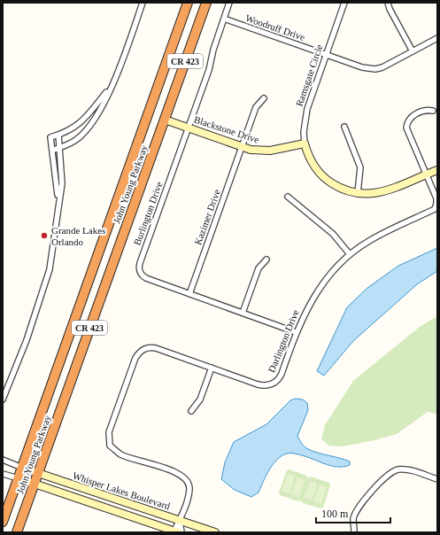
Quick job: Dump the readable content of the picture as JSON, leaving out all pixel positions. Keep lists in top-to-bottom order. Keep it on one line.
{"streets":{"highway":["CR 423","John Young Parkway"],"street":["Woodruff Drive","Ramsgate Circle","Blackstone Drive","Burlington Drive","Kazimer Drive","Darlington Drive","Whisper Lakes Boulevard"]},"crossings":[["Woodruff Drive","Ramsgate Circle"],["Woodruff Drive","Burlington Drive"],["Ramsgate Circle","Blackstone Drive"],["Ramsgate Circle","Darlington Drive"],["Blackstone Drive","John Young Parkway"],["Blackstone Drive","Burlington Drive"],["Blackstone Drive","Kazimer Drive"],["John Young Parkway","Whisper Lakes Boulevard"],["Burlington Drive","Kazimer Drive"],["Burlington Drive","Darlington Drive"],["Darlington Drive","Whisper Lakes Boulevard"]],"places":["Grande Lakes Orlando"],"scale_bar":"100 m"}
